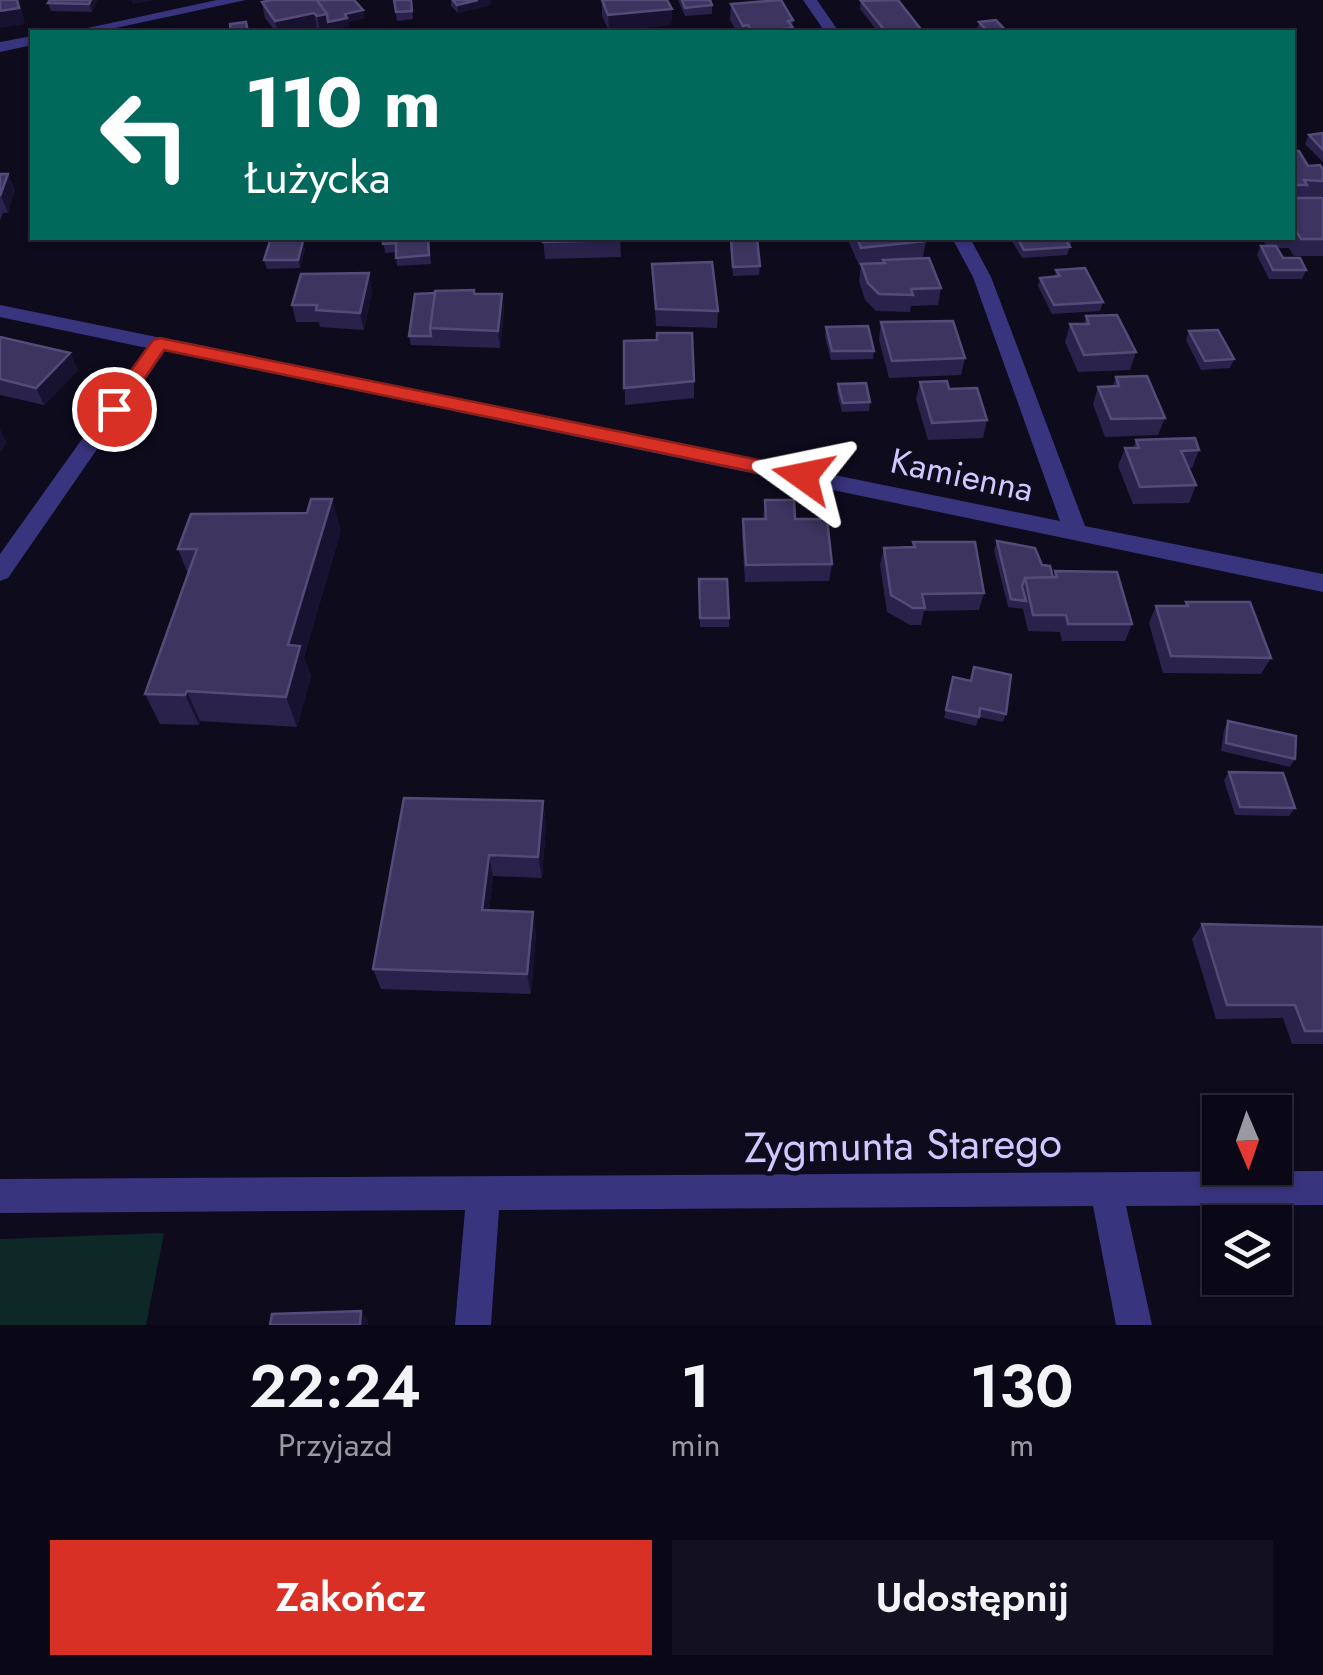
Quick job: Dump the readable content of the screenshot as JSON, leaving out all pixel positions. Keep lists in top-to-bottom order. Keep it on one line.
{"streets":{"street":["Kamienna","Zygmunta Starego"]},"north":"bottom","page":{"turn":["110 m","Łużycka"],"eta":["22:24","Przyjazd","1","min","130","m"],"buttons":["Zakończ","Udostępnij"]}}
